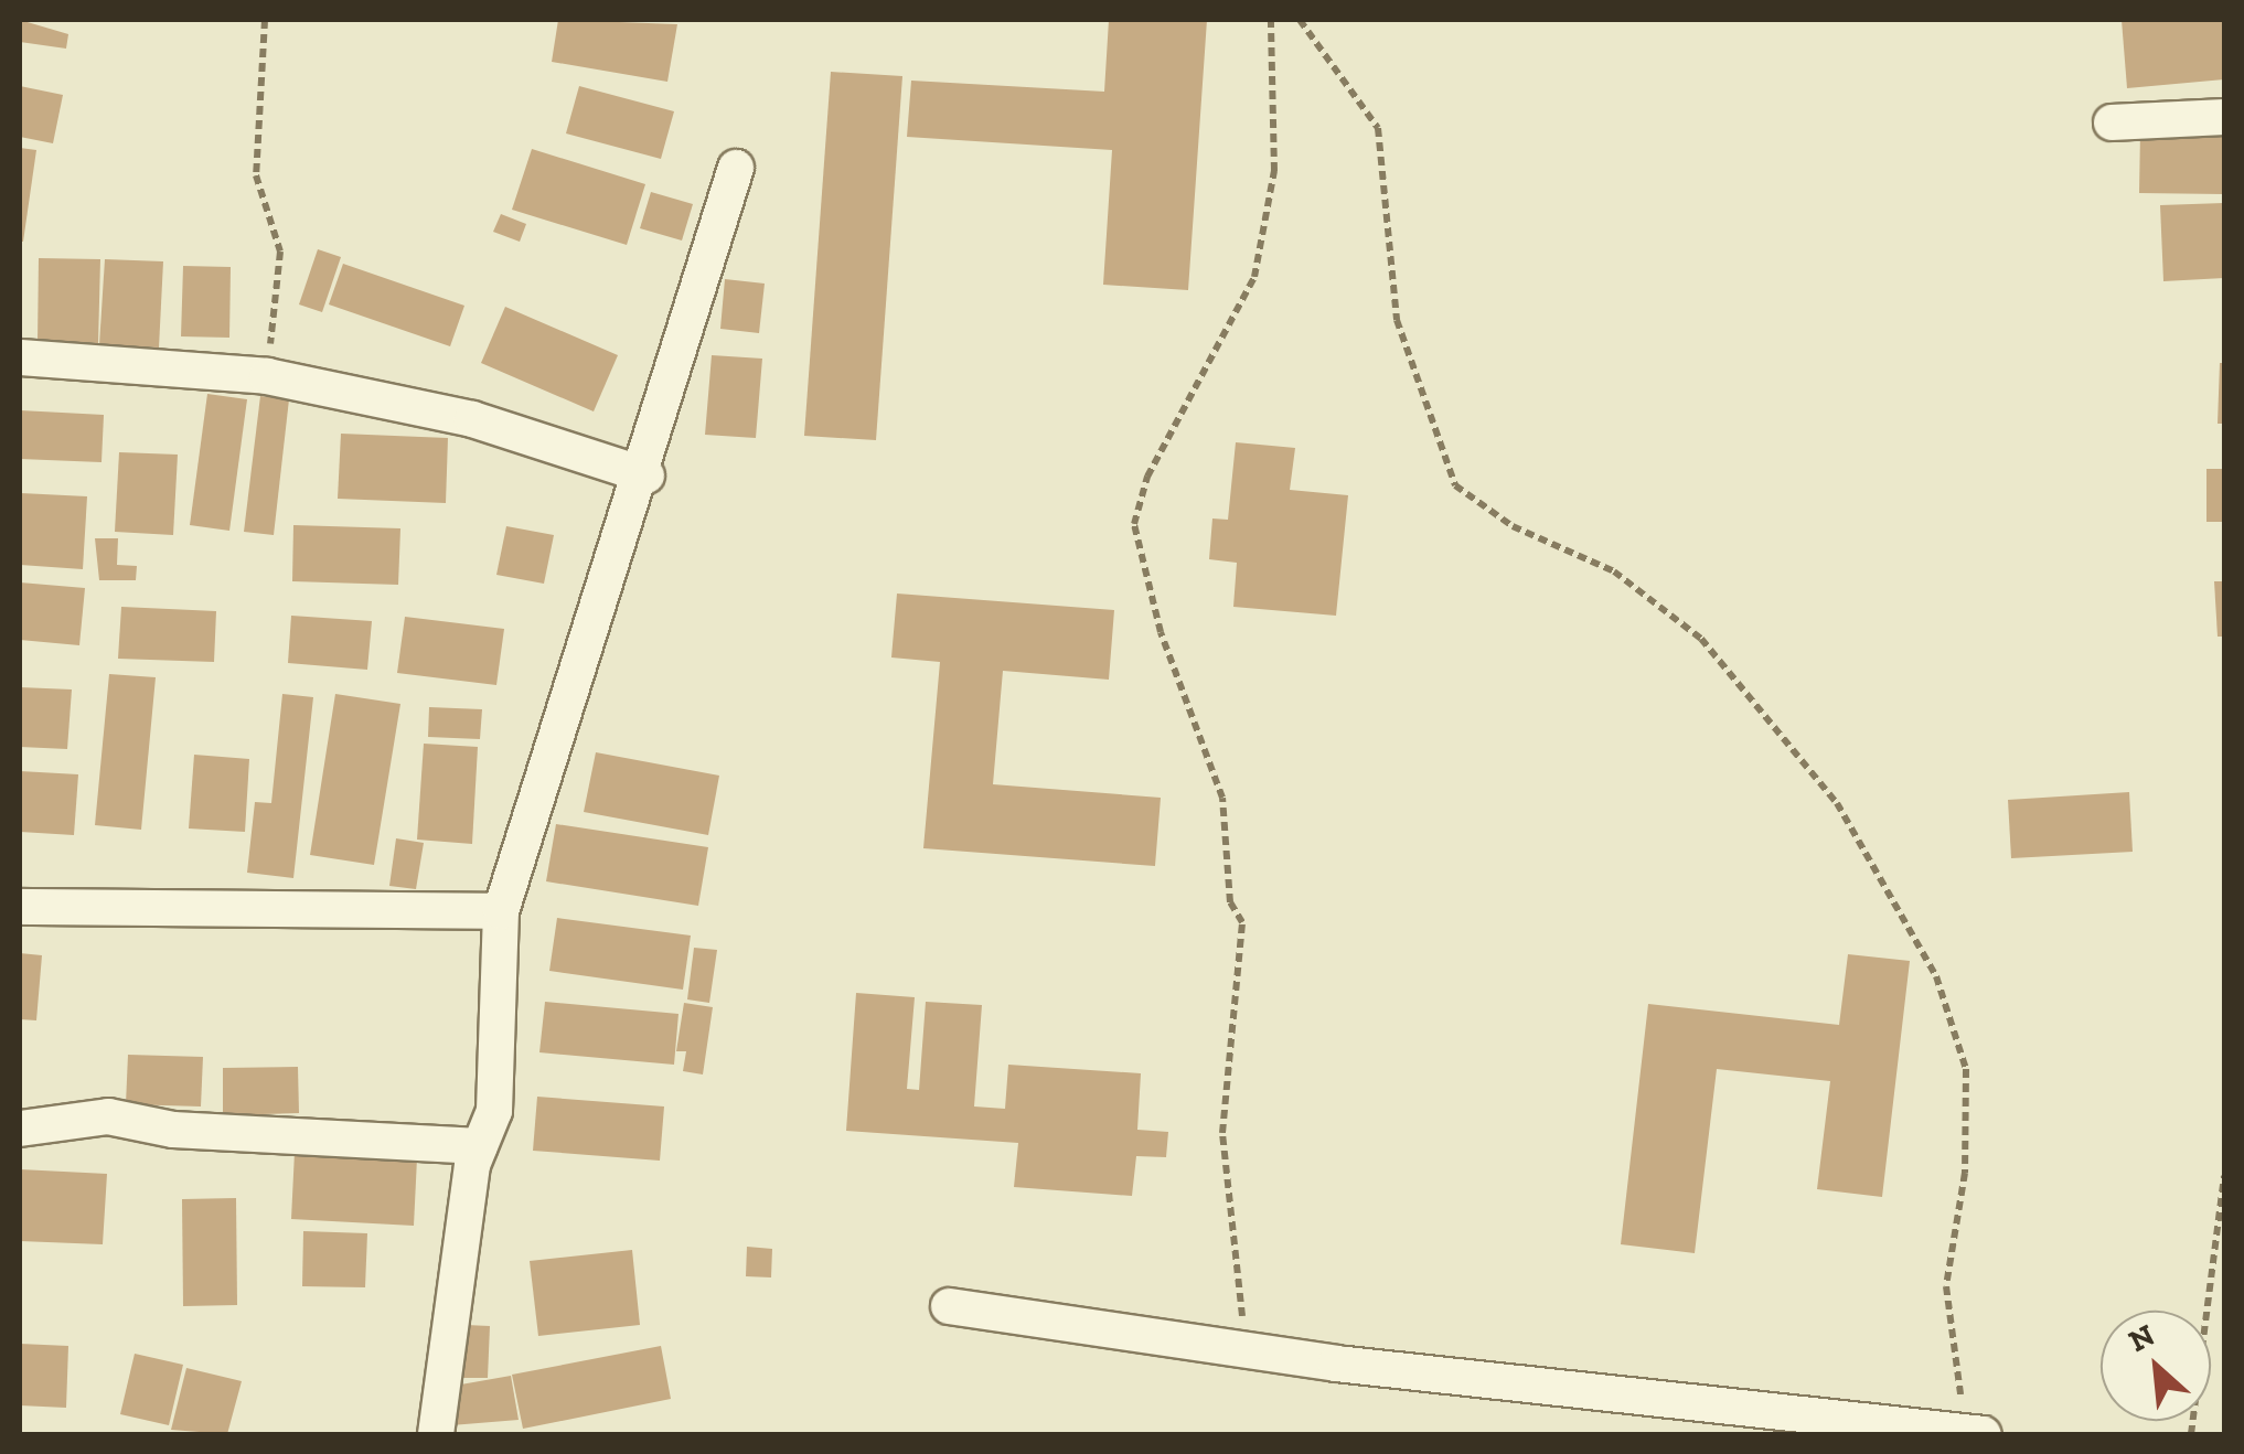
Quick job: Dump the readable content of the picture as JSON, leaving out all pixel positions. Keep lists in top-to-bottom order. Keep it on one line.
{"north":"top left"}
